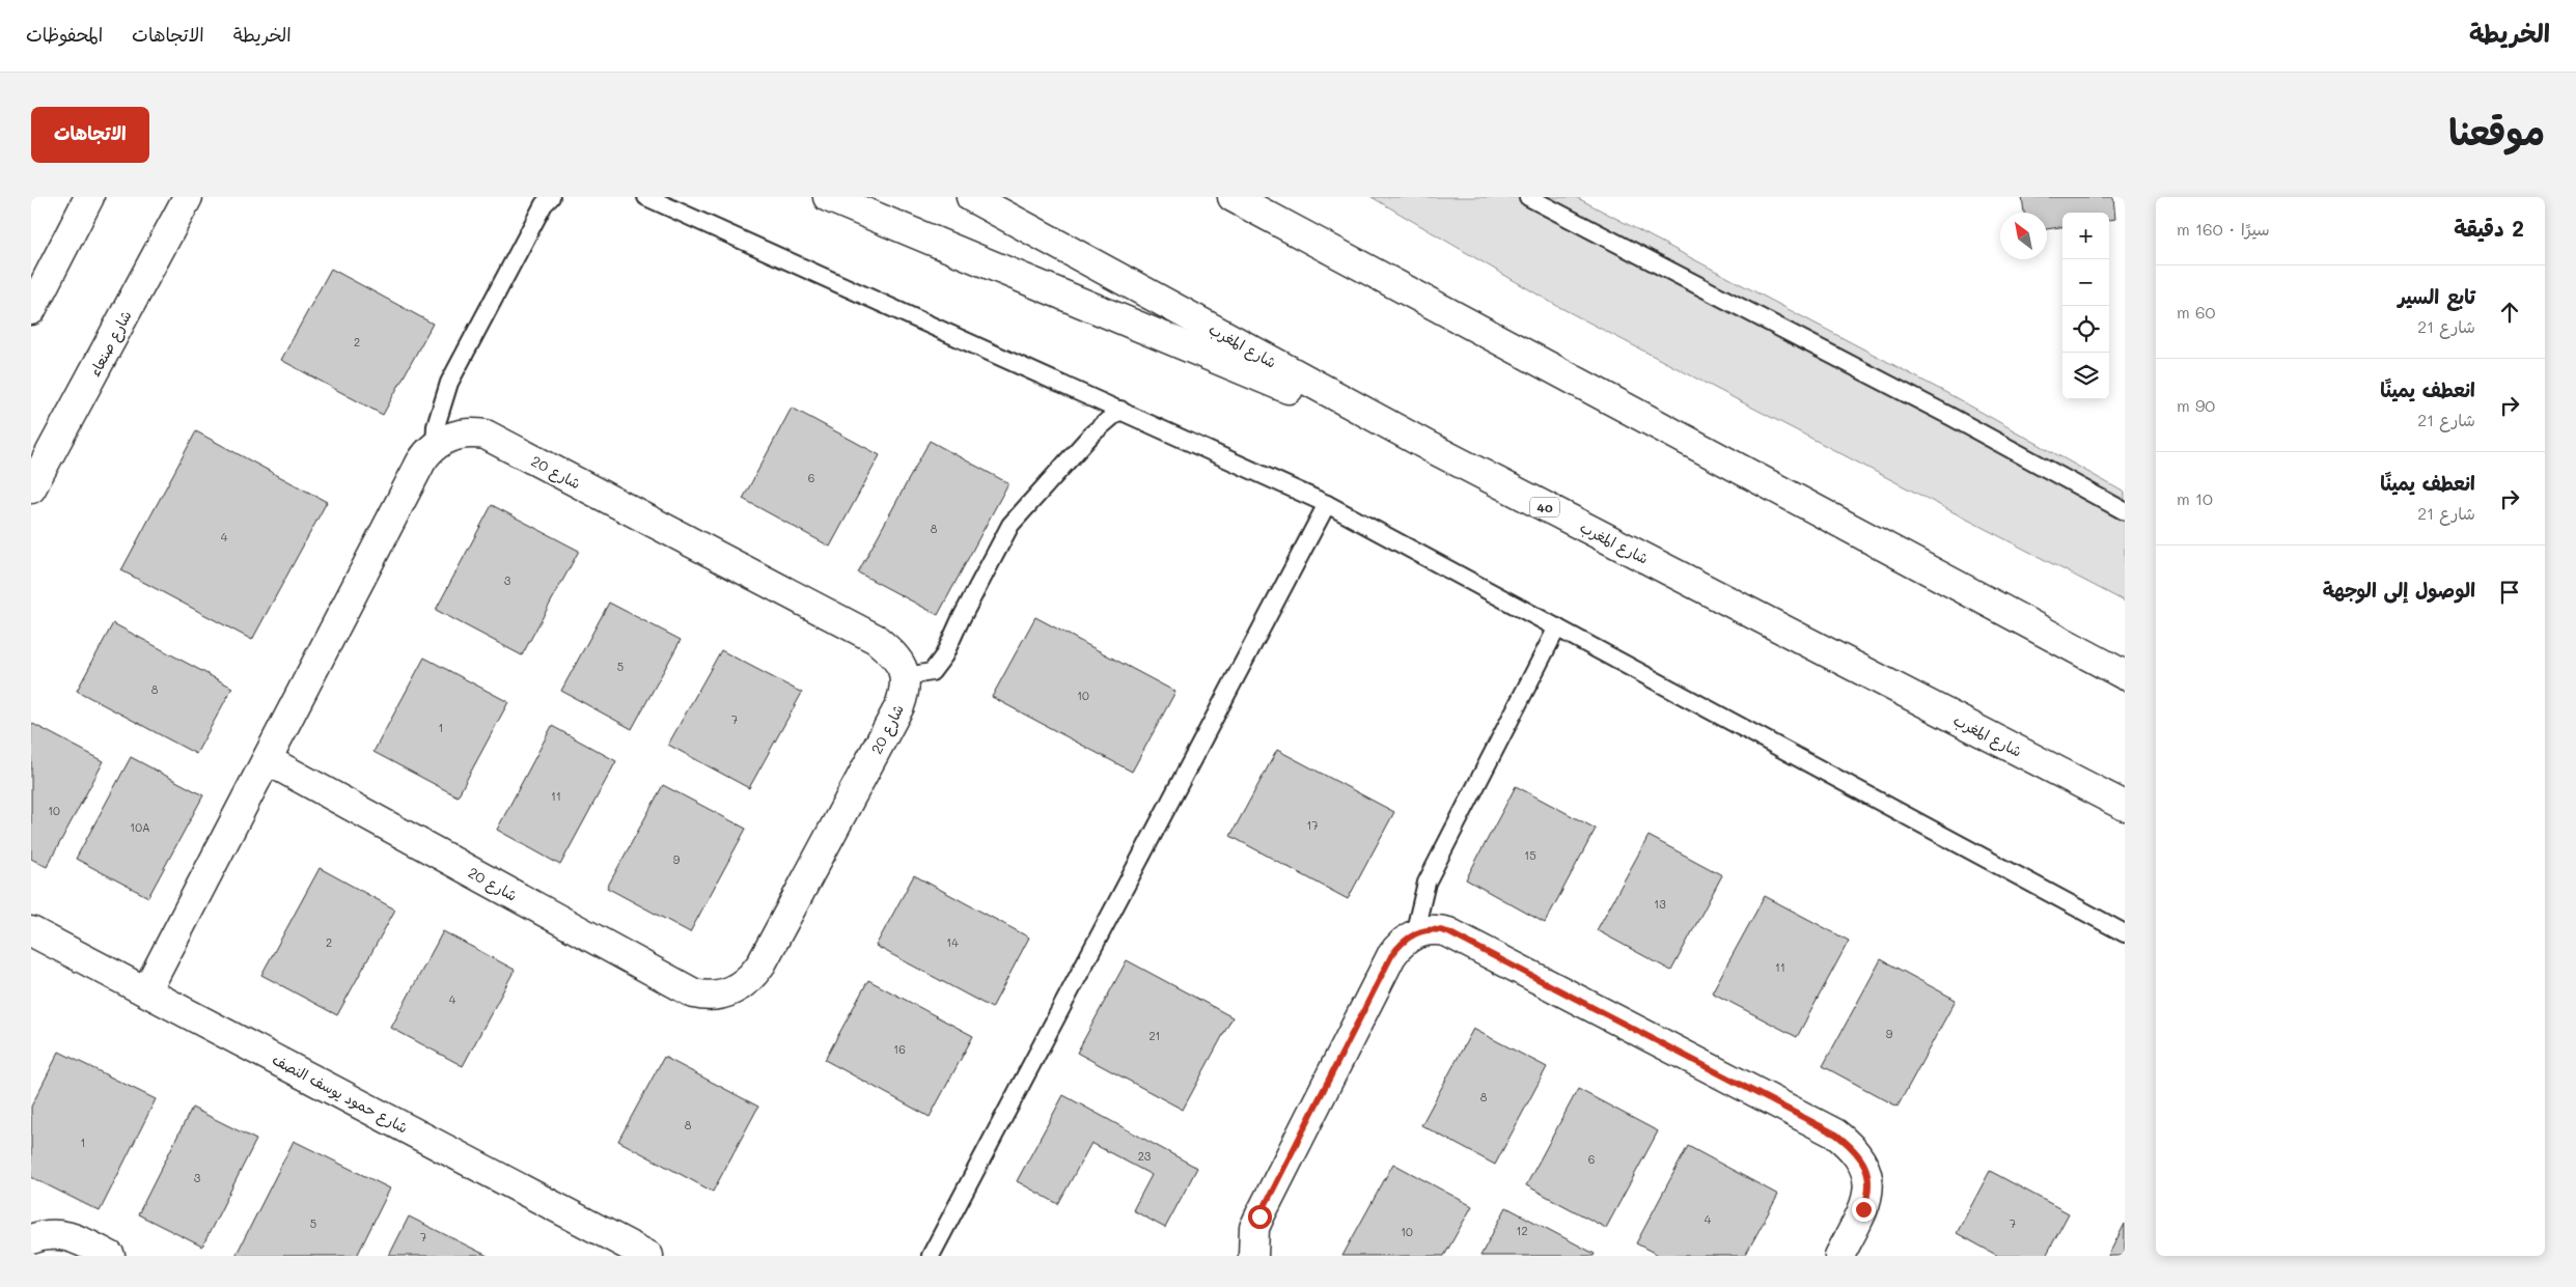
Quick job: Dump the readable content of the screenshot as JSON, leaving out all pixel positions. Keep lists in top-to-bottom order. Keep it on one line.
{"streets":{"main road":["شارع صنعاء","شارع المغرب","شارع 20","40","شارع حمود يوسف النصف"]},"crossings":[["شارع 20","شارع حمود يوسف النصف"]],"house_numbers":["2","6","8","4","3","5","8","10","7","1","11","10","17","10A","15","9","13","2","14","11","4","9","21","16","8","8","1","23","6","3","4","5","7","12","10","7"],"north":"top left","page":{"header":"الخريطة","nav":["الخريطة","الاتجاهات","المحفوظات"],"title":"موقعنا","buttons":"الاتجاهات","heading":["2 دقيقة","سيرًا · 160 m"],"map_buttons":["+","−"],"list":[["تابع السير","شارع 21","60 m"],["انعطف يمينًا","شارع 21","90 m"],["انعطف يمينًا","شارع 21","10 m"],"الوصول إلى الوجهة"]}}
